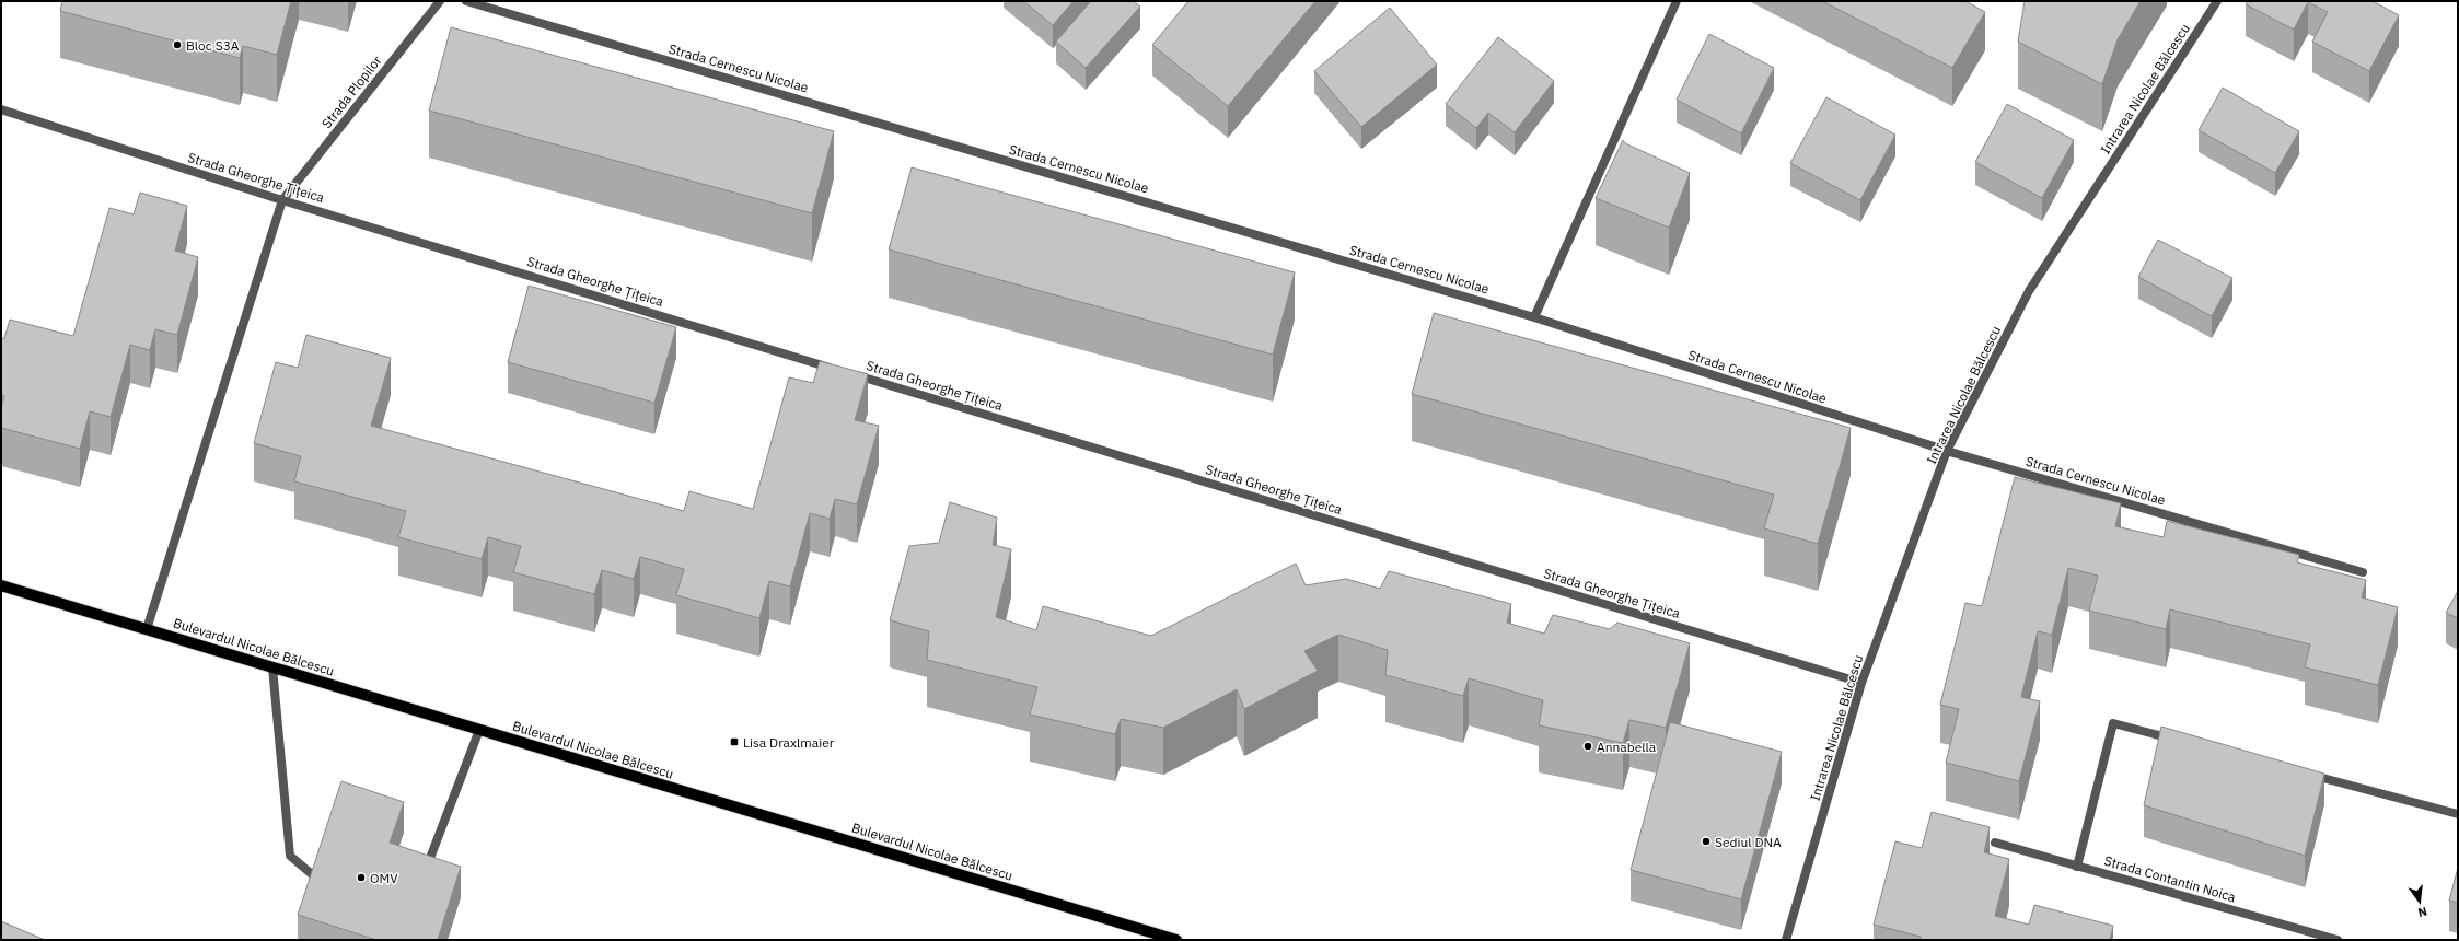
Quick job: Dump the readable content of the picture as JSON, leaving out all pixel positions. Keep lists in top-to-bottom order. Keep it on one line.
{"streets":{"main road":["Bulevardul Nicolae Bălcescu"],"street":["Strada Cernescu Nicolae","Intrarea Nicolae Bălcescu","Strada Plopilor","Strada Gheorghe Țițeica","Strada Contantin Noica"]},"crossings":[["Strada Cernescu Nicolae","Intrarea Nicolae Bălcescu"],["Intrarea Nicolae Bălcescu","Strada Gheorghe Țițeica"],["Strada Plopilor","Strada Gheorghe Țițeica"]],"places":{"other":["Bloc S3A","Annabella","Sediul DNA","OMV"],"transit":["Lisa Draxlmaier"]},"north":"bottom"}
